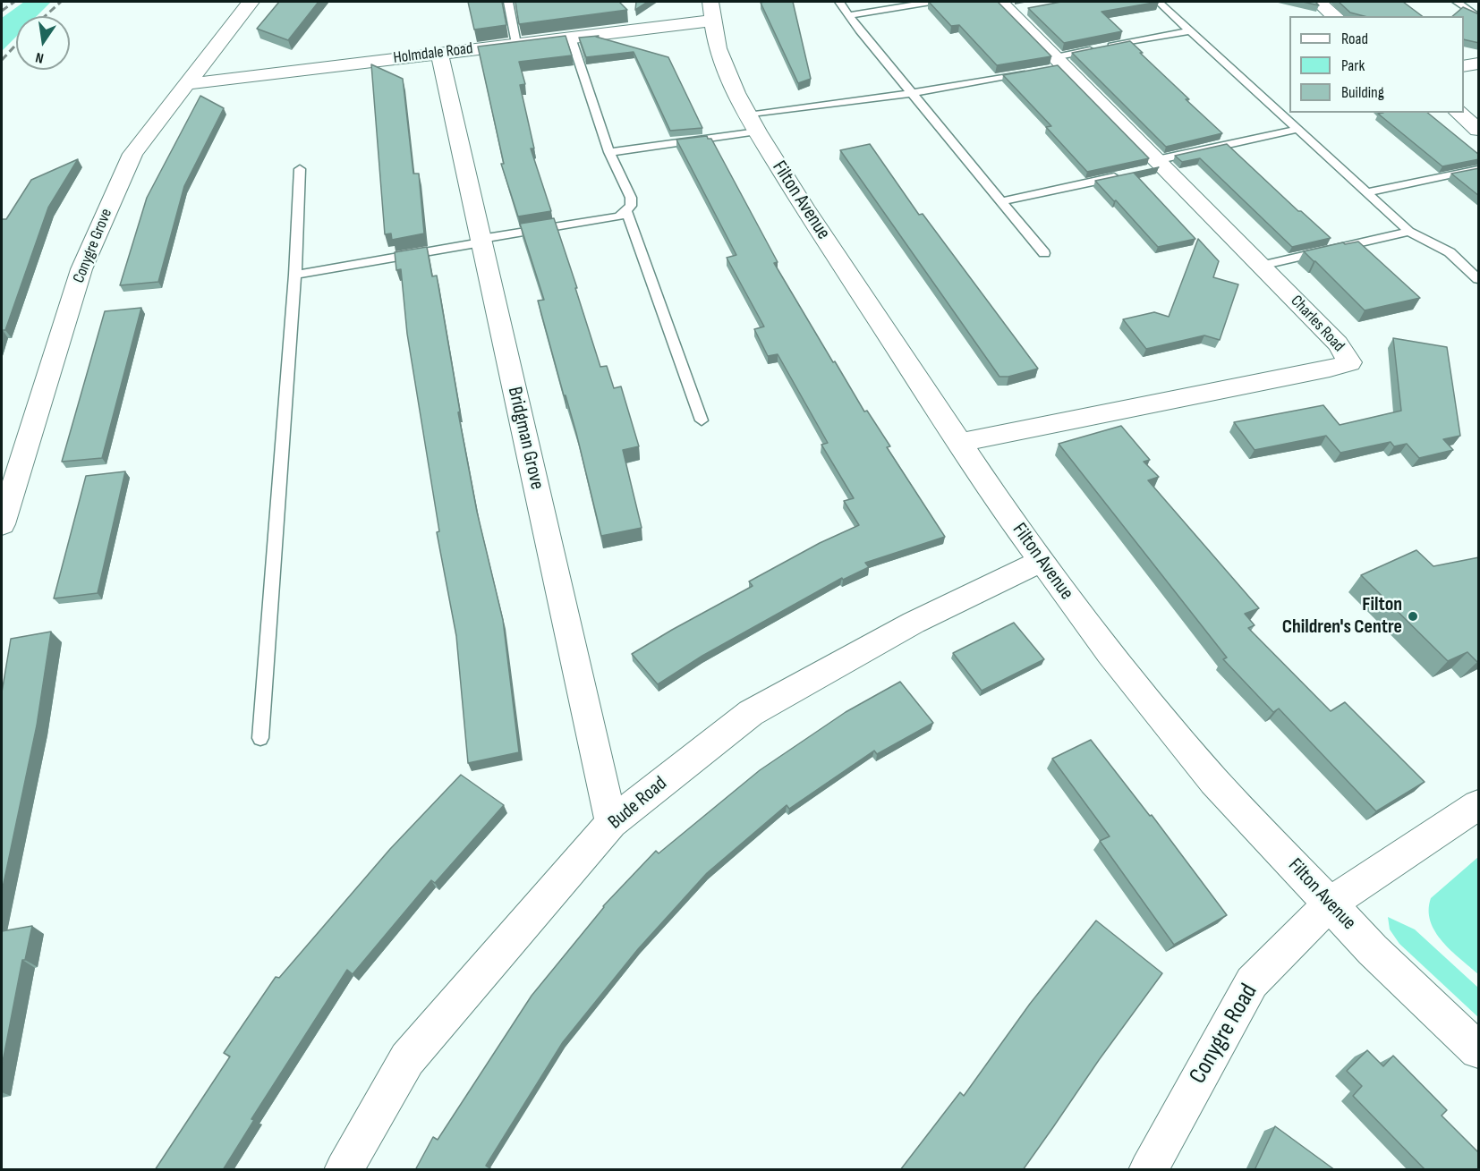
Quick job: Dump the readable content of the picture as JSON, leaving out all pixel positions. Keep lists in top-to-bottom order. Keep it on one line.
{"streets":{"street":["Holmdale Road","Filton Avenue","Conygre Grove","Charles Road","Bridgman Grove","Bude Road","Conygre Road"]},"crossings":[["Holmdale Road","Filton Avenue"],["Holmdale Road","Conygre Grove"],["Holmdale Road","Bridgman Grove"],["Filton Avenue","Charles Road"],["Filton Avenue","Bude Road"],["Filton Avenue","Conygre Road"],["Bridgman Grove","Bude Road"]],"places":["Filton Children's Centre"],"legend":["Road","Park","Building"],"north":"bottom"}
